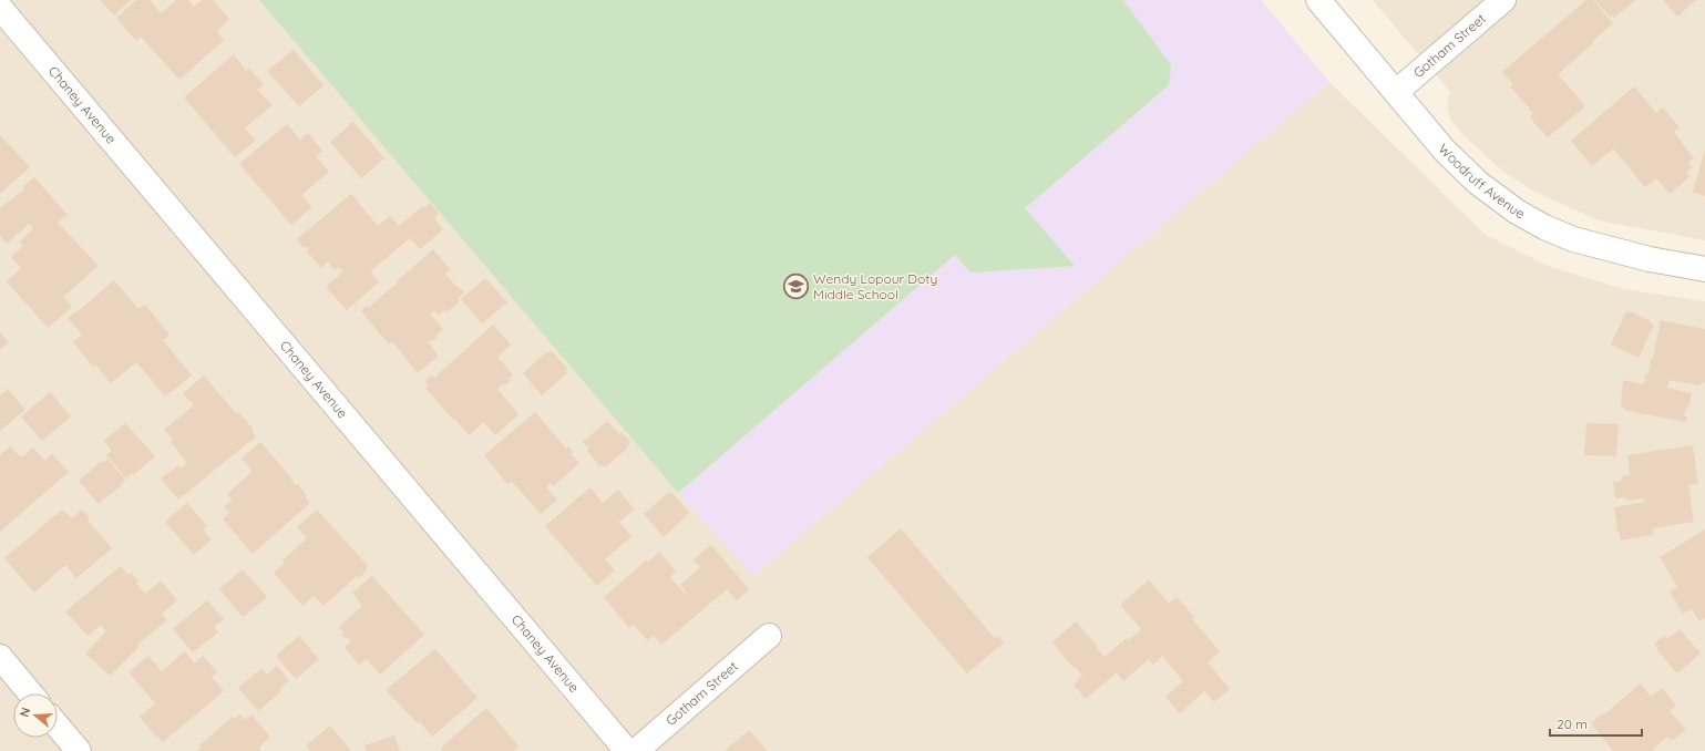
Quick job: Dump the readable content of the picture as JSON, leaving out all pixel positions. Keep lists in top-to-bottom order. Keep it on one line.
{"streets":{"street":["Gotham Street","Chaney Avenue","Woodruff Avenue"]},"crossings":[["Gotham Street","Woodruff Avenue"]],"places":{"school or university":["Wendy Lopour Doty Middle School"]},"scale_bar":"20 m","north":"left"}
